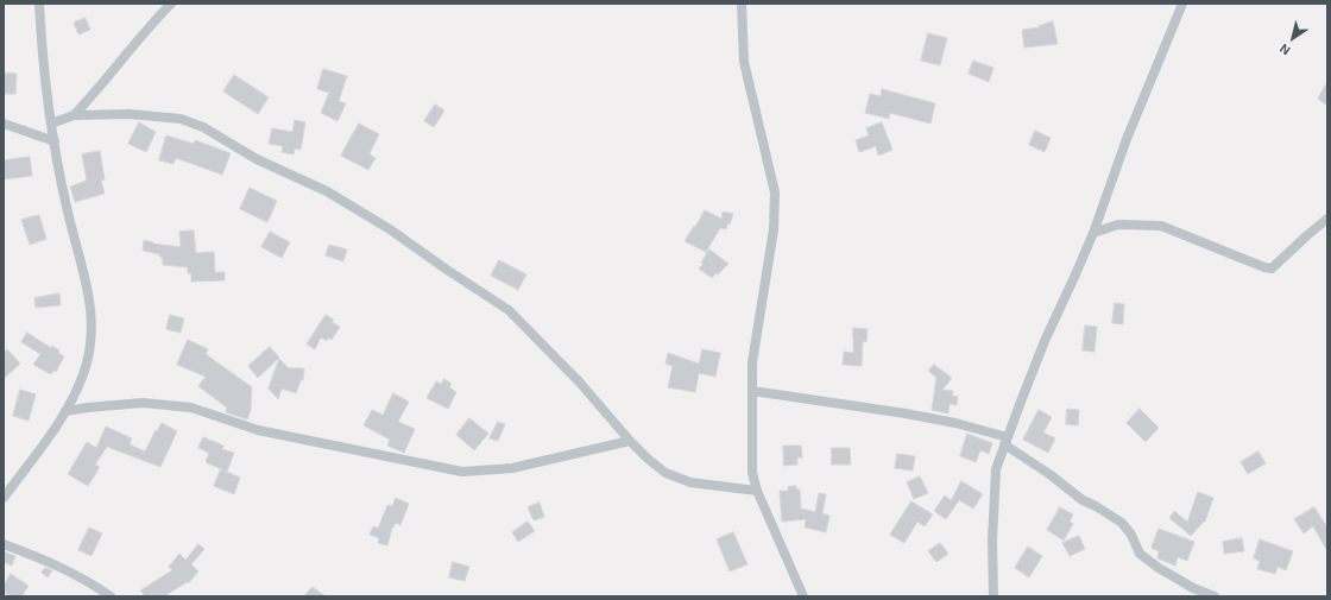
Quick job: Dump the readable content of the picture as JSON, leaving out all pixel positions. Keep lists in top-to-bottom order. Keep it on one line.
{"north":"bottom left"}
